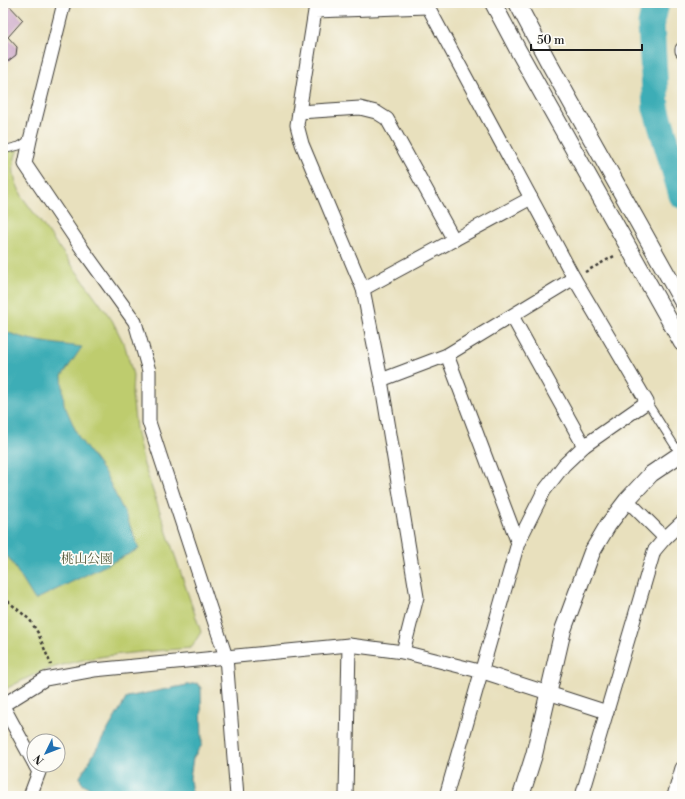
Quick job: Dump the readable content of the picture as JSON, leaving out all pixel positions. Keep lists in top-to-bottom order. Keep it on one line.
{"parks":["桃山公園"],"scale_bar":"50 m","north":"bottom left"}
